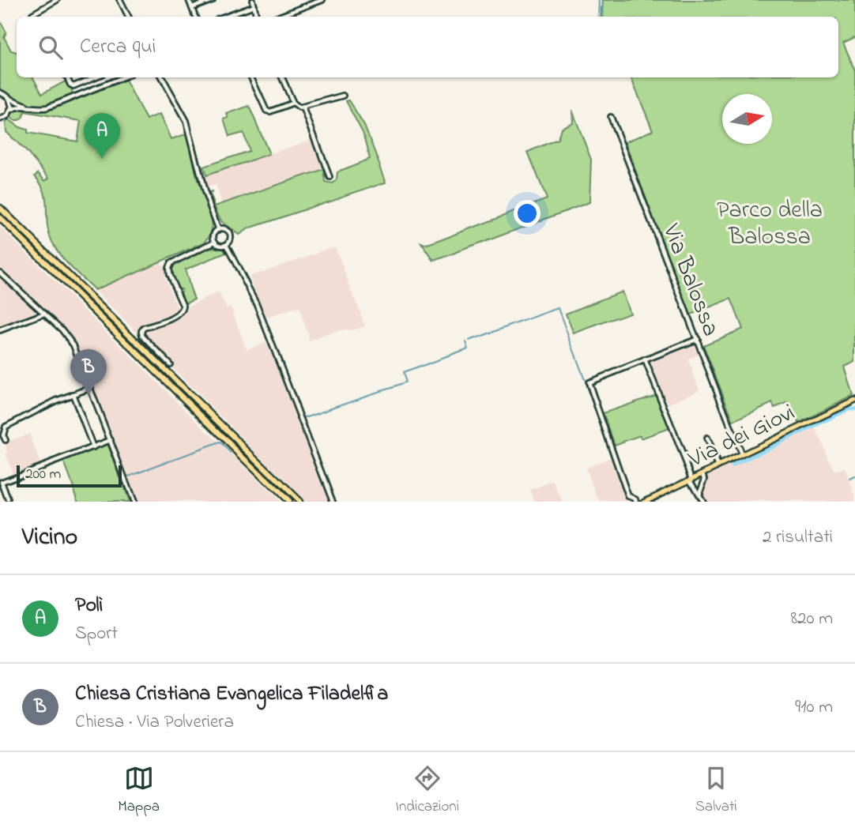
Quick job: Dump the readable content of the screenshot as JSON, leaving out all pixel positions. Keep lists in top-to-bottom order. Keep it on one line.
{"streets":{"main road":["Via dei Giovi"],"street":["Via Balossa"]},"crossings":[["Via Balossa","Via dei Giovi"]],"parks":["Parco della Balossa"],"scale_bar":"200 m","north":"right","page":{"search":"Cerca qui","pins":["A","B"],"scale":"200 m","heading":["Vicino","2 risultati"],"list":[{"mark":"A","name":"Polì","note":"Sport","value":"820 m"},{"mark":"B","name":"Chiesa Cristiana Evangelica Filadelfia","note":"Chiesa · Via Polveriera","value":"910 m"}],"nav":["Mappa","Indicazioni","Salvati"]}}
